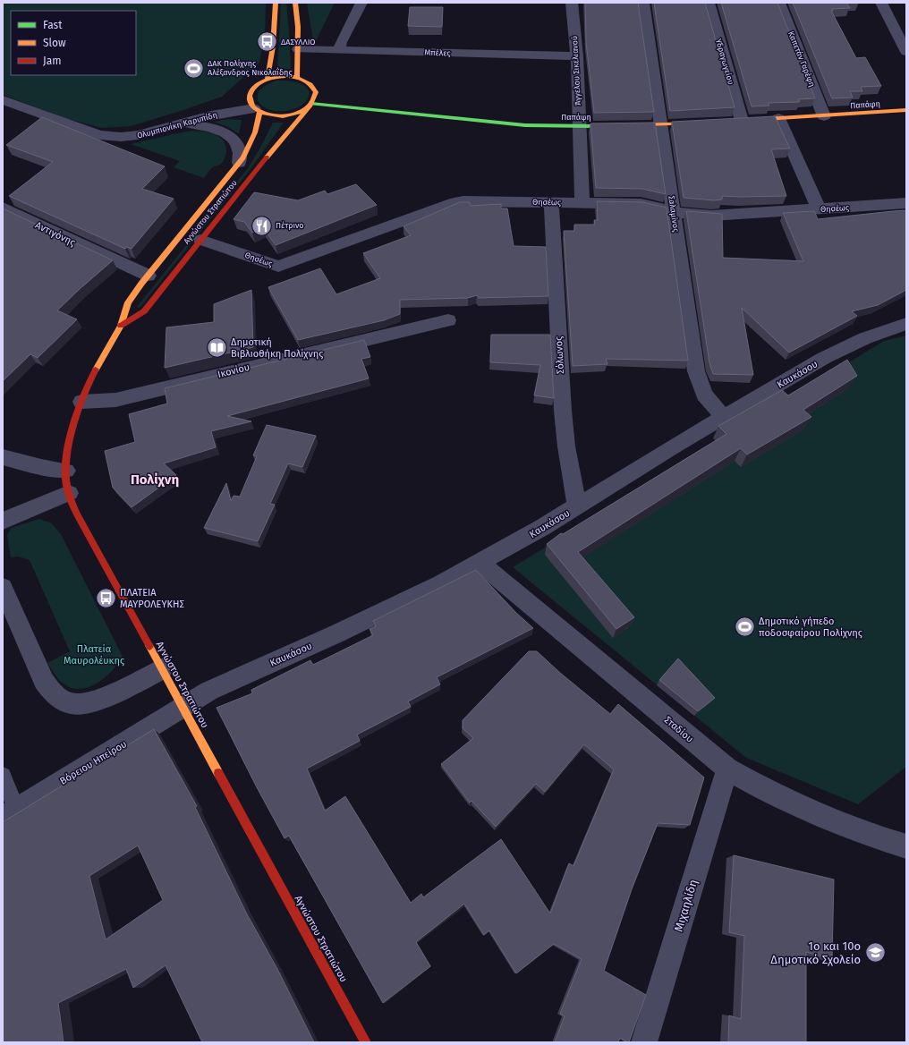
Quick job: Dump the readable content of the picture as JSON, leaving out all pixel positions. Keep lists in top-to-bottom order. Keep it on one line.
{"streets":{"street":["Μπέλες","Καπετάν Γαρέφη","Υδραγωγείου","Άγγελου Σικελιανού","Παπάφη","Ολυμπιονίκη Καρυπίδη","Θησέως","Αγνώστου Στρατιώτου","Σαλαμίνος","Αντιγόνης","Σόλωνος","Ικονίου","Καυκάσου","Σταδίου","Βόρειου Ηπείρου","Μιχαηλίδη"]},"crossings":[["Μπέλες","Άγγελου Σικελιανού"],["Καπετάν Γαρέφη","Παπάφη"],["Υδραγωγείου","Παπάφη"],["Άγγελου Σικελιανού","Παπάφη"],["Άγγελου Σικελιανού","Θησέως"],["Παπάφη","Ολυμπιονίκη Καρυπίδη"],["Παπάφη","Αγνώστου Στρατιώτου"],["Παπάφη","Σαλαμίνος"],["Ολυμπιονίκη Καρυπίδη","Αγνώστου Στρατιώτου"],["Θησέως","Αγνώστου Στρατιώτου"],["Θησέως","Σαλαμίνος"],["Θησέως","Σόλωνος"],["Αγνώστου Στρατιώτου","Αντιγόνης"],["Αγνώστου Στρατιώτου","Ικονίου"],["Αγνώστου Στρατιώτου","Καυκάσου"],["Αγνώστου Στρατιώτου","Βόρειου Ηπείρου"],["Σαλαμίνος","Καυκάσου"],["Σόλωνος","Καυκάσου"],["Καυκάσου","Σταδίου"],["Καυκάσου","Βόρειου Ηπείρου"],["Σταδίου","Μιχαηλίδη"]],"districts":["Πολίχνη"],"parks":["Πλατεία Μαυρολέυκης"],"places":{"bus stop":["ΔΑΣΥΛΛΙΟ","ΠΛΑΤΕΙΑ ΜΑΥΡΟΛΕΥΚΗΣ"],"sports":["ΔΑΚ Πολίχνης Αλέξανδρος Νικολαΐδης","Δημοτικό γήπεδο ποδοσφαίρου Πολίχνης"],"restaurant":["Πέτρινο"],"library":["Δημοτική Βιβλιοθήκη Πολίχνης"],"school or university":["1ο και 10ο Δημοτικό Σχολείο"]},"legend":["Fast","Slow","Jam"]}
